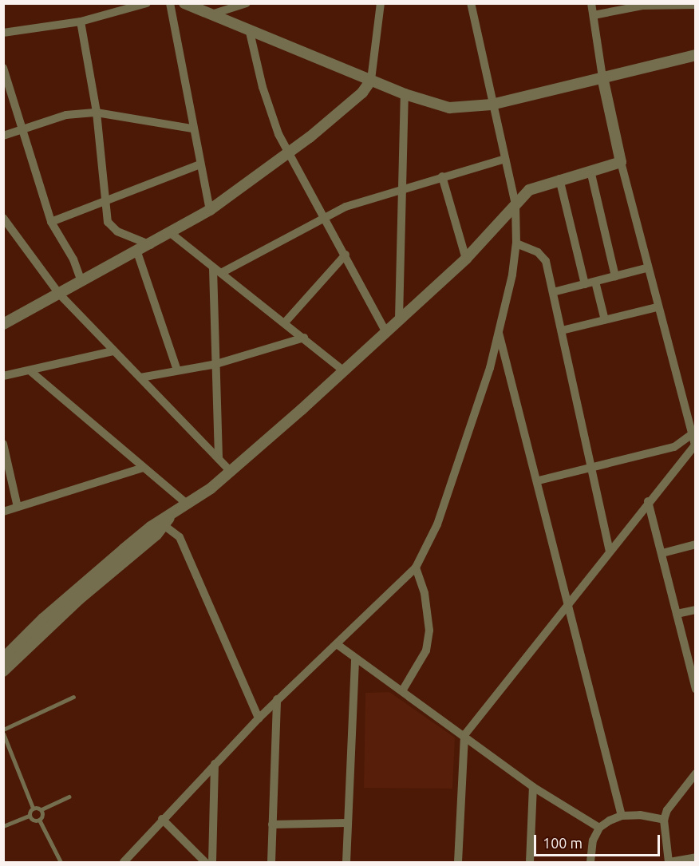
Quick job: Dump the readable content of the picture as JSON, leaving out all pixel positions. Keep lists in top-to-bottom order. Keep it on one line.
{"scale_bar":"100 m"}
